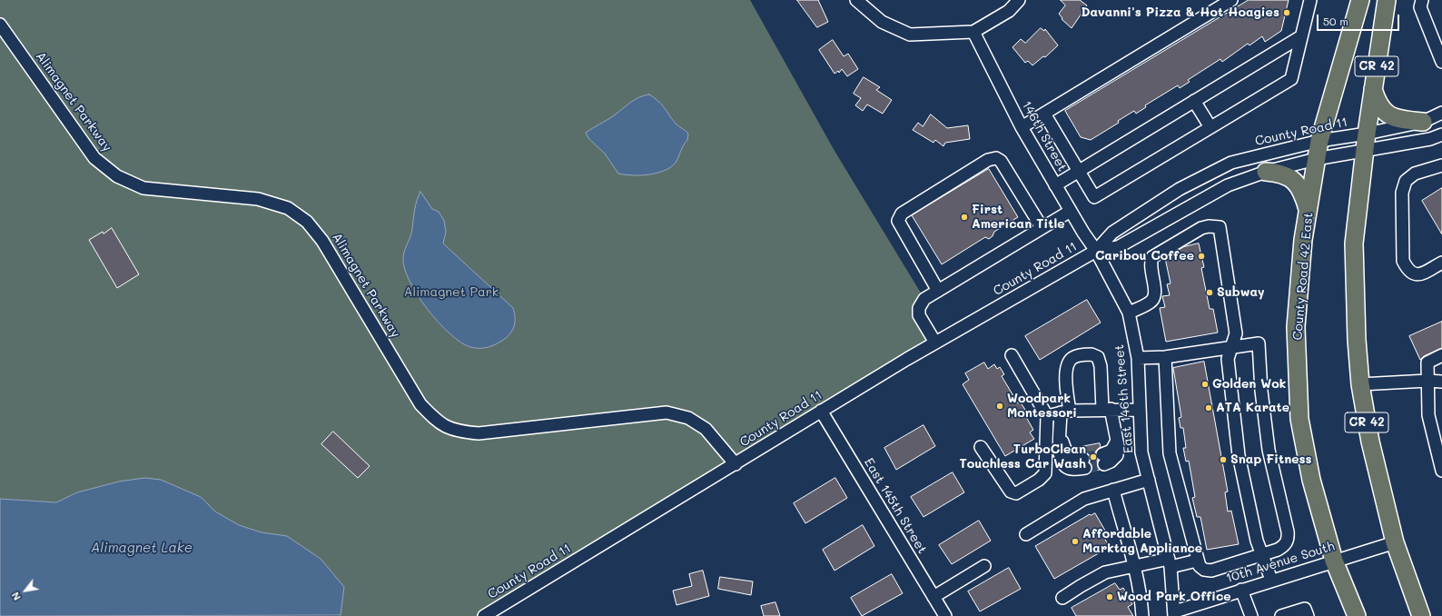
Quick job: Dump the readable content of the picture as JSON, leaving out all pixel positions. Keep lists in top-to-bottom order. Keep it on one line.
{"streets":{"highway":["CR 42","County Road 42 East"],"street":["Alimagnet Parkway","County Road 11","146th Street","East 146th Street","East 145th Street","10th Avenue South"]},"crossings":[["CR 42","County Road 11"],["CR 42","10th Avenue South"],["Alimagnet Parkway","County Road 11"],["County Road 11","146th Street"],["County Road 11","County Road 42 East"],["County Road 11","East 146th Street"],["County Road 11","East 145th Street"],["146th Street","East 146th Street"],["County Road 42 East","10th Avenue South"],["East 146th Street","10th Avenue South"]],"water":["Alimagnet Lake"],"parks":["Alimagnet Park"],"places":["Davanni's Pizza & Hot Hoagies","First American Title","Caribou Coffee","Subway","Golden Wok","Woodpark Montessori","ATA Karate","TurboClean Touchless Car Wash","Snap Fitness","Affordable Marktag Appliance","Wood Park Office"],"scale_bar":"50 m","north":"bottom left"}
